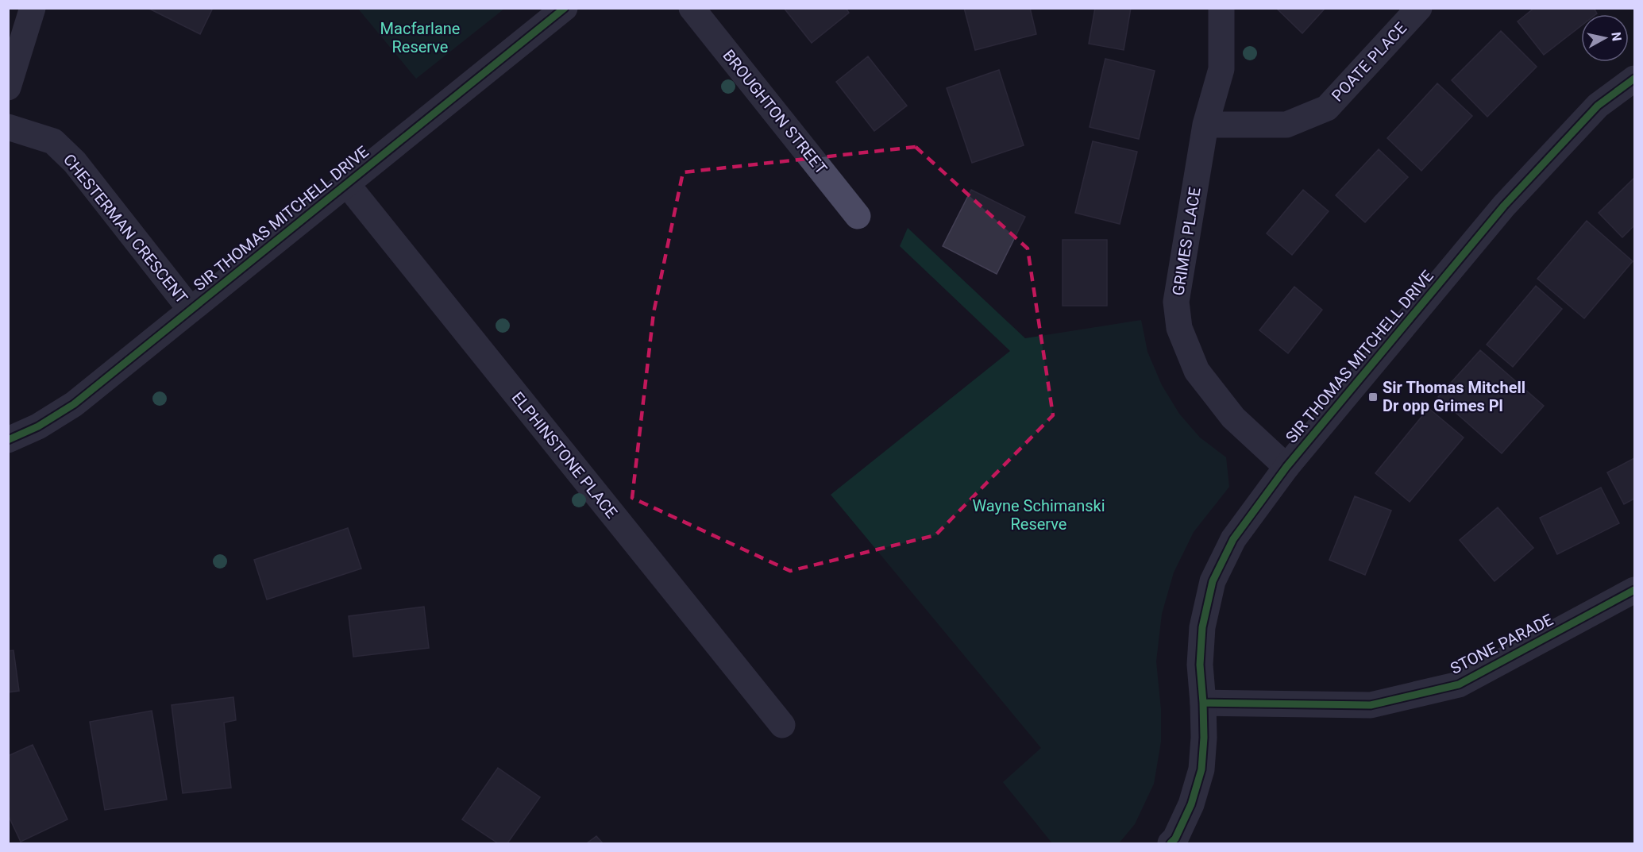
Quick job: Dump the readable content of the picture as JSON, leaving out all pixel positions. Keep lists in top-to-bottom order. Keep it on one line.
{"streets":{"street":["POATE PLACE","BROUGHTON STREET","SIR THOMAS MITCHELL DRIVE","CHESTERMAN CRESCENT","GRIMES PLACE","ELPHINSTONE PLACE","STONE PARADE"]},"crossings":[["POATE PLACE","GRIMES PLACE"],["SIR THOMAS MITCHELL DRIVE","CHESTERMAN CRESCENT"],["SIR THOMAS MITCHELL DRIVE","GRIMES PLACE"],["SIR THOMAS MITCHELL DRIVE","ELPHINSTONE PLACE"],["SIR THOMAS MITCHELL DRIVE","STONE PARADE"]],"parks":["Macfarlane Reserve","Wayne Schimanski Reserve"],"places":{"transit":["Sir Thomas Mitchell Dr opp Grimes Pl"]},"north":"right"}
